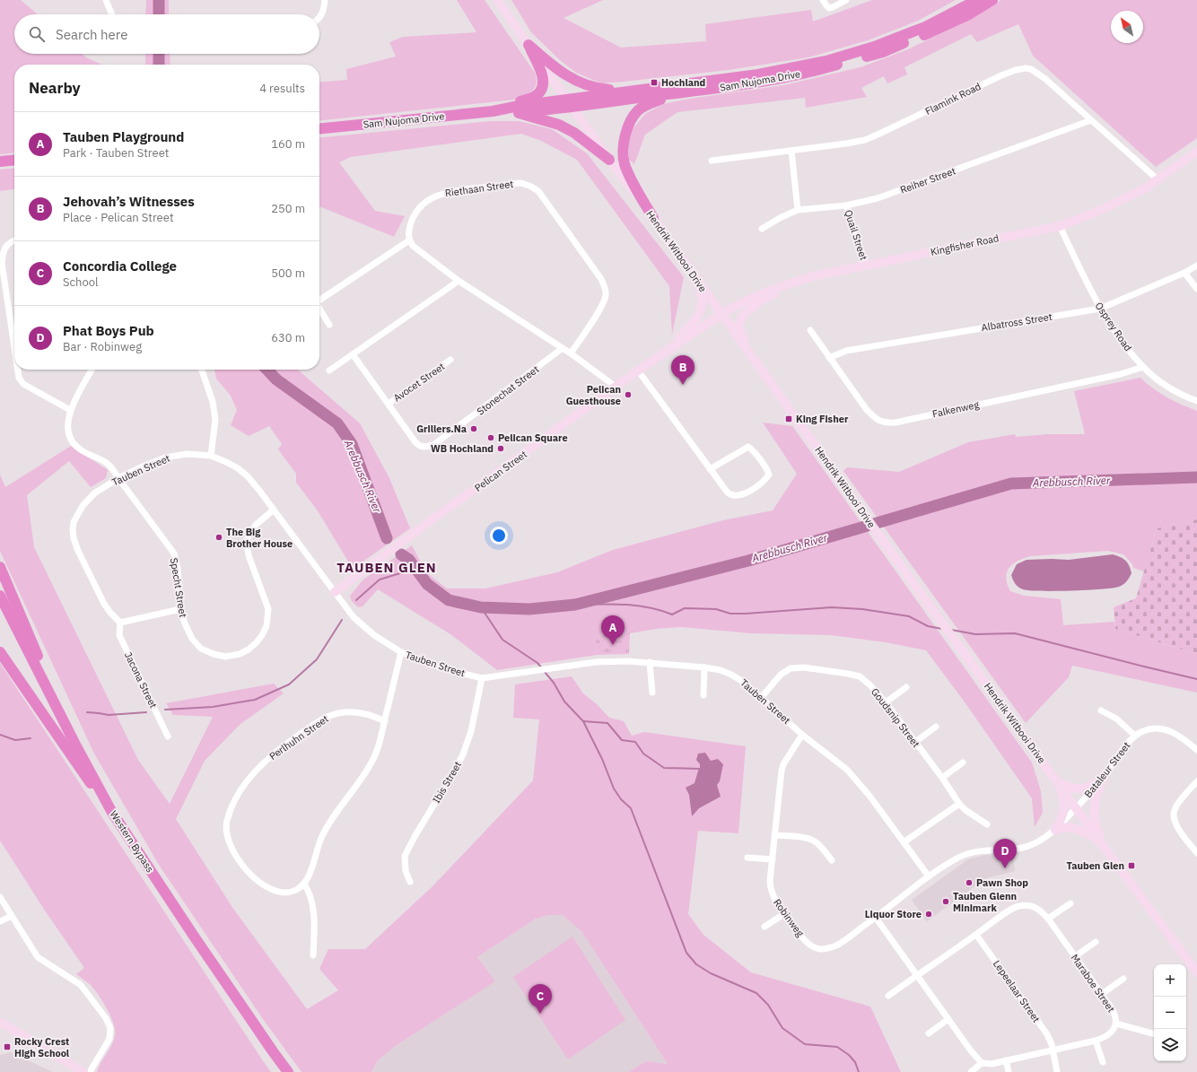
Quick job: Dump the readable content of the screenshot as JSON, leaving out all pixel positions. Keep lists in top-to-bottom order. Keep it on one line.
{"streets":{"highway":["Sam Nujoma Drive","Western Bypass"],"main road":["Kingfisher Road","Hendrik Witbooi Drive","Pelican Street"],"street":["Flamink Road","Reiher Street","Riethaan Street","Quail Street","Albatross Street","Osprey Road","Avocet Street","Stonechat Street","Falkenweg","Tauben Street","Specht Street","Jacona Street","Goudsnip Street","Perlhuhn Street","Bataleur Street","Ibis Street","Robinweg","Maraboe Street","Lepeelaar Street"]},"crossings":[["Sam Nujoma Drive","Hendrik Witbooi Drive"],["Flamink Road","Reiher Street"],["Flamink Road","Kingfisher Road"],["Reiher Street","Quail Street"],["Quail Street","Kingfisher Road"],["Kingfisher Road","Hendrik Witbooi Drive"],["Kingfisher Road","Osprey Road"],["Kingfisher Road","Pelican Street"],["Hendrik Witbooi Drive","Pelican Street"],["Hendrik Witbooi Drive","Bataleur Street"],["Hendrik Witbooi Drive","Robinweg"],["Albatross Street","Osprey Road"],["Albatross Street","Falkenweg"],["Osprey Road","Falkenweg"],["Avocet Street","Stonechat Street"],["Tauben Street","Pelican Street"],["Tauben Street","Specht Street"],["Tauben Street","Jacona Street"],["Tauben Street","Goudsnip Street"],["Tauben Street","Ibis Street"],["Tauben Street","Robinweg"],["Bataleur Street","Robinweg"],["Maraboe Street","Lepeelaar Street"]],"districts":["TAUBEN GLEN"],"water":["Arebbusch River"],"places":{"transit":["Hochland","King Fisher","Tauben Glen","Rocky Crest High School"],"other":["Pelican Guesthouse","Grillers.Na","Pelican Square","WB Hochland","The Big Brother House","Pawn Shop","Tauben Glenn Minimark","Liquor Store"]},"north":"top left","page":{"search":"Search here","heading":["Nearby","4 results"],"list":[{"mark":"A","name":"Tauben Playground","note":"Park · Tauben Street","value":"160 m"},{"mark":"B","name":"Jehovah’s Witnesses","note":"Place · Pelican Street","value":"250 m"},{"mark":"C","name":"Concordia College","note":"School","value":"500 m"},{"mark":"D","name":"Phat Boys Pub","note":"Bar · Robinweg","value":"630 m"}],"pins":["B","A","D","C"],"map_buttons":["+","−"]}}
